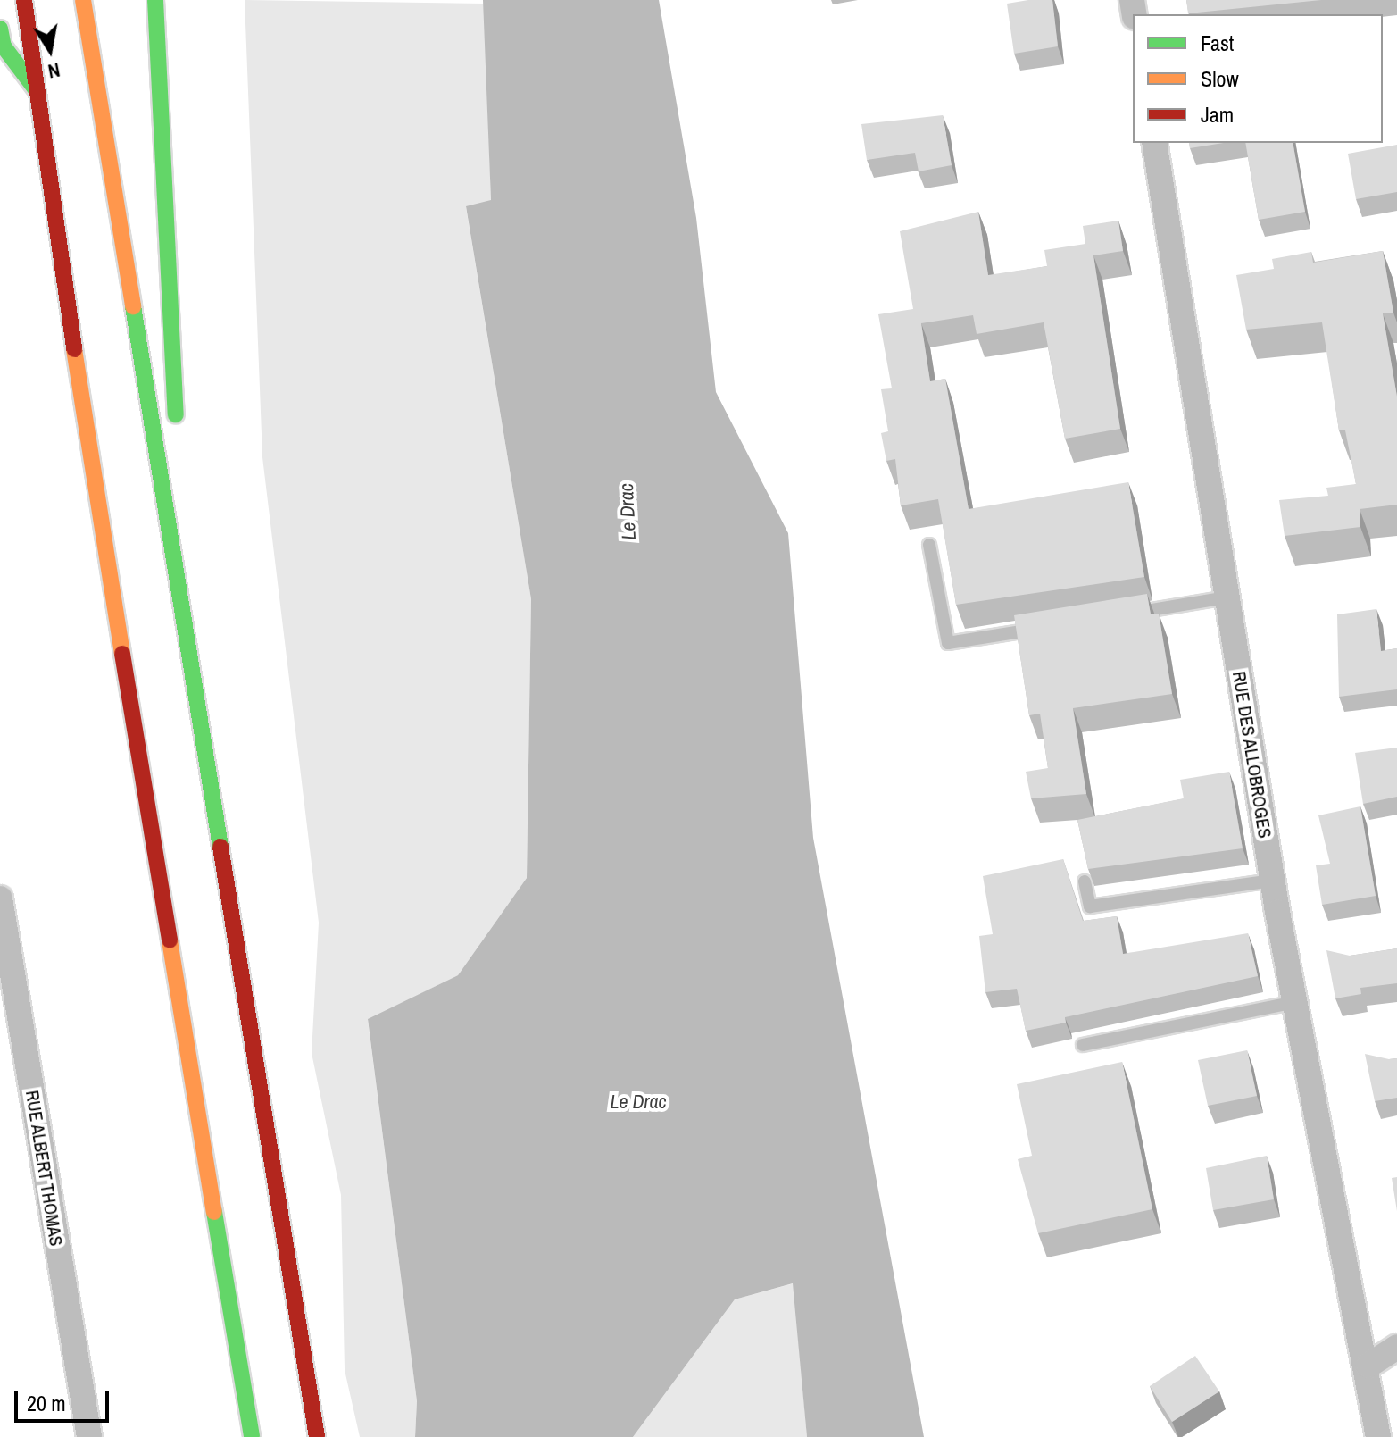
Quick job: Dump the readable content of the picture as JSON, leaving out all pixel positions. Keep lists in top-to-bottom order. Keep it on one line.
{"streets":{"street":["RUE DES ALLOBROGES","RUE ALBERT THOMAS"]},"water":["Le Drac"],"legend":["Fast","Slow","Jam"],"scale_bar":"20 m","north":"bottom"}
